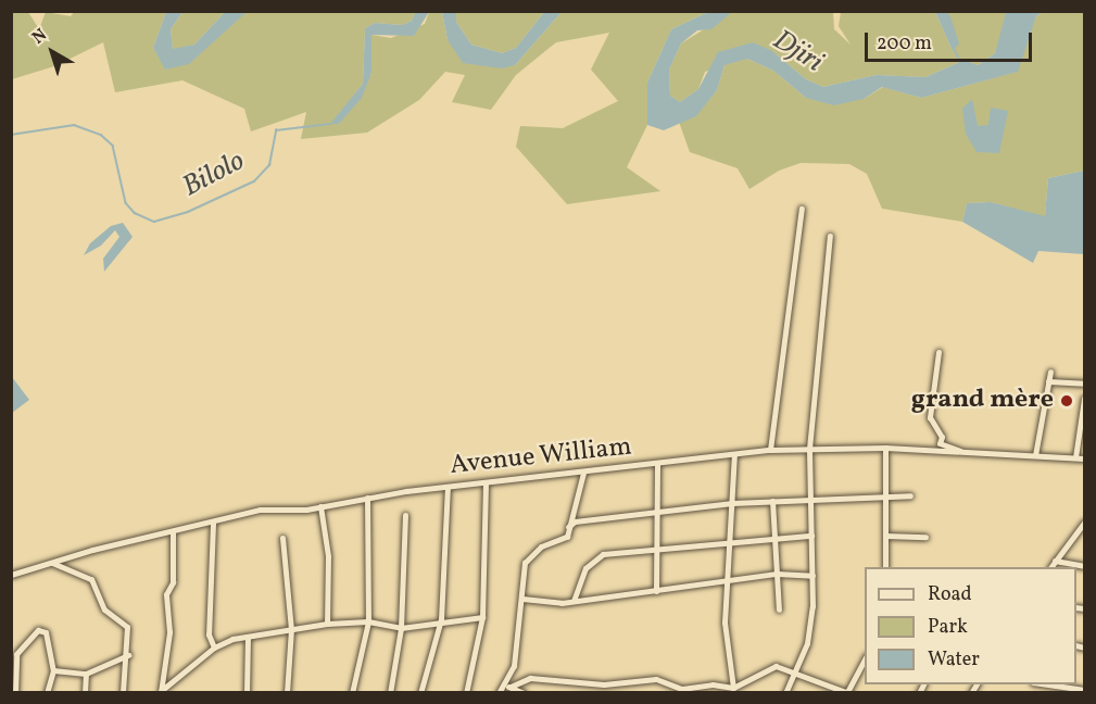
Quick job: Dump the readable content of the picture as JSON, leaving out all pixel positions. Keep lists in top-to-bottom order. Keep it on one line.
{"streets":{"street":["Avenue William"]},"water":["Djiri","Bilolo"],"places":["grand mère"],"legend":["Road","Park","Water"],"scale_bar":"200 m","north":"top left"}
